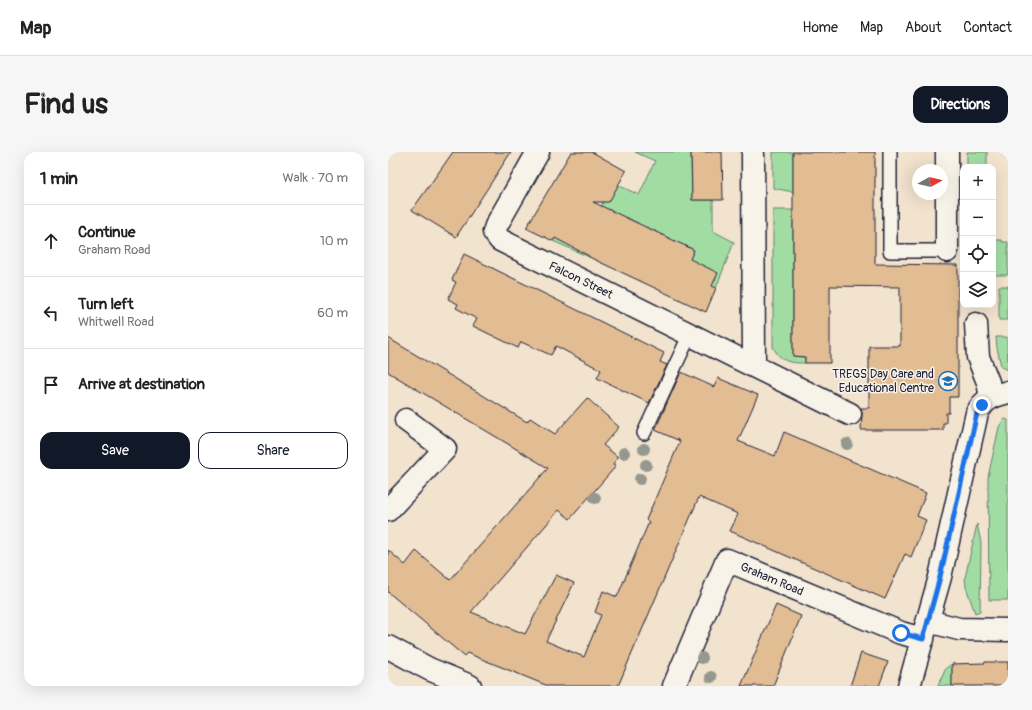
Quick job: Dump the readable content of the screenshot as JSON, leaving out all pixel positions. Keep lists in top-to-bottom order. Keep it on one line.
{"streets":{"street":["Falcon Street","Graham Road"]},"places":{"school or university":["TREGS Day Care and Educational Centre"]},"north":"right","page":{"header":"Map","nav":["Home","Map","About","Contact"],"buttons":["Directions",["Save","Share"]],"title":"Find us","heading":["1 min","Walk · 70 m"],"map_buttons":["+","−"],"list":[["Continue","Graham Road","10 m"],["Turn left","Whitwell Road","60 m"],"Arrive at destination"]}}
